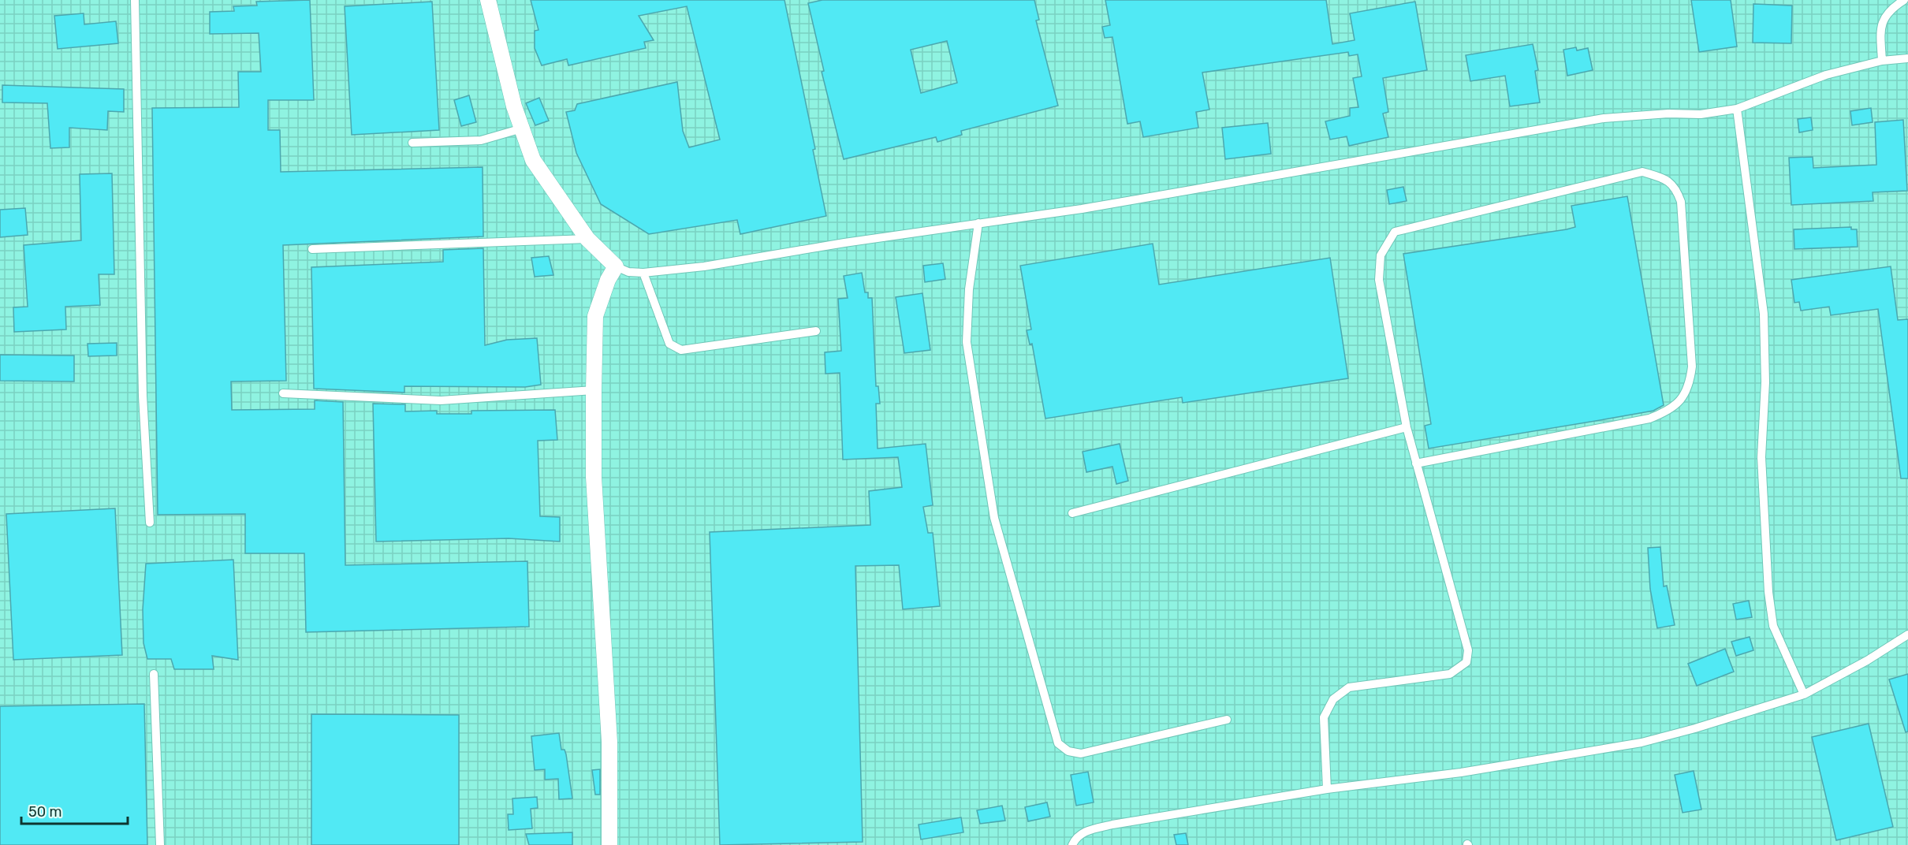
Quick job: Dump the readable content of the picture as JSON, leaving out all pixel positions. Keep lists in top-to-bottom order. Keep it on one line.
{"scale_bar":"50 m"}
